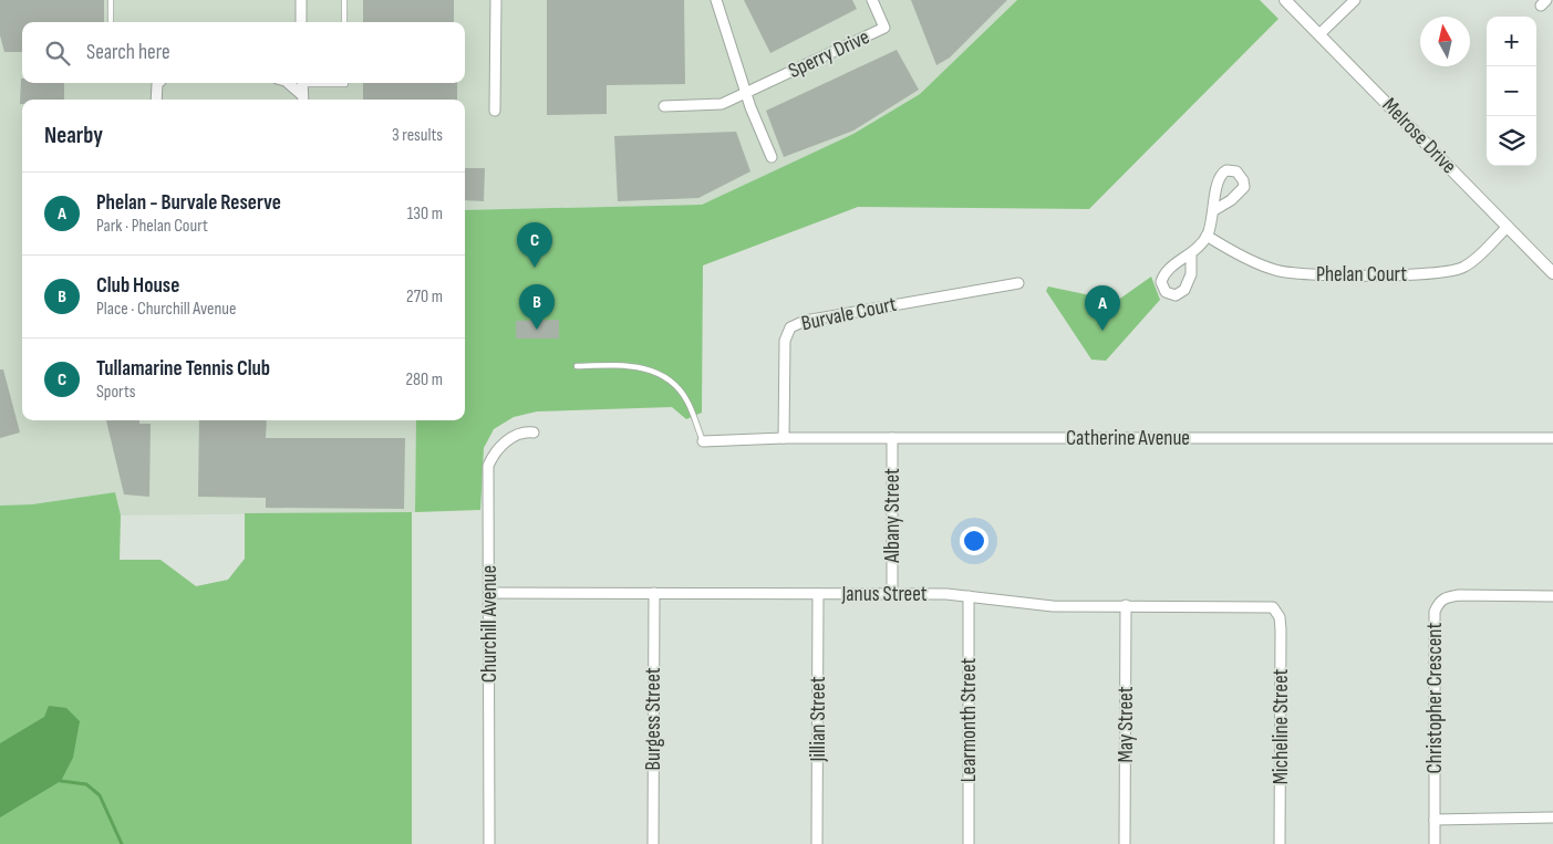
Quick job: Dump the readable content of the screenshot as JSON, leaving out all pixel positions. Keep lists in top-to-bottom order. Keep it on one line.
{"streets":{"street":["Sperry Drive","Melrose Drive","Phelan Court","Burvale Court","Catherine Avenue","Albany Street","Janus Street","Churchill Avenue","Christopher Crescent","Burgess Street","Jillian Street","Learmonth Street","May Street","Micheline Street"]},"crossings":[["Melrose Drive","Phelan Court"],["Burvale Court","Catherine Avenue"],["Catherine Avenue","Albany Street"],["Albany Street","Janus Street"],["Janus Street","Churchill Avenue"],["Janus Street","Burgess Street"],["Janus Street","Jillian Street"],["Janus Street","Learmonth Street"],["Janus Street","May Street"],["Janus Street","Micheline Street"]],"north":"top","page":{"map_buttons":["+","−"],"search":"Search here","heading":["Nearby","3 results"],"list":[{"mark":"A","name":"Phelan - Burvale Reserve","note":"Park · Phelan Court","value":"130 m"},{"mark":"B","name":"Club House","note":"Place · Churchill Avenue","value":"270 m"},{"mark":"C","name":"Tullamarine Tennis Club","note":"Sports","value":"280 m"}],"pins":["C","B","A"]}}
